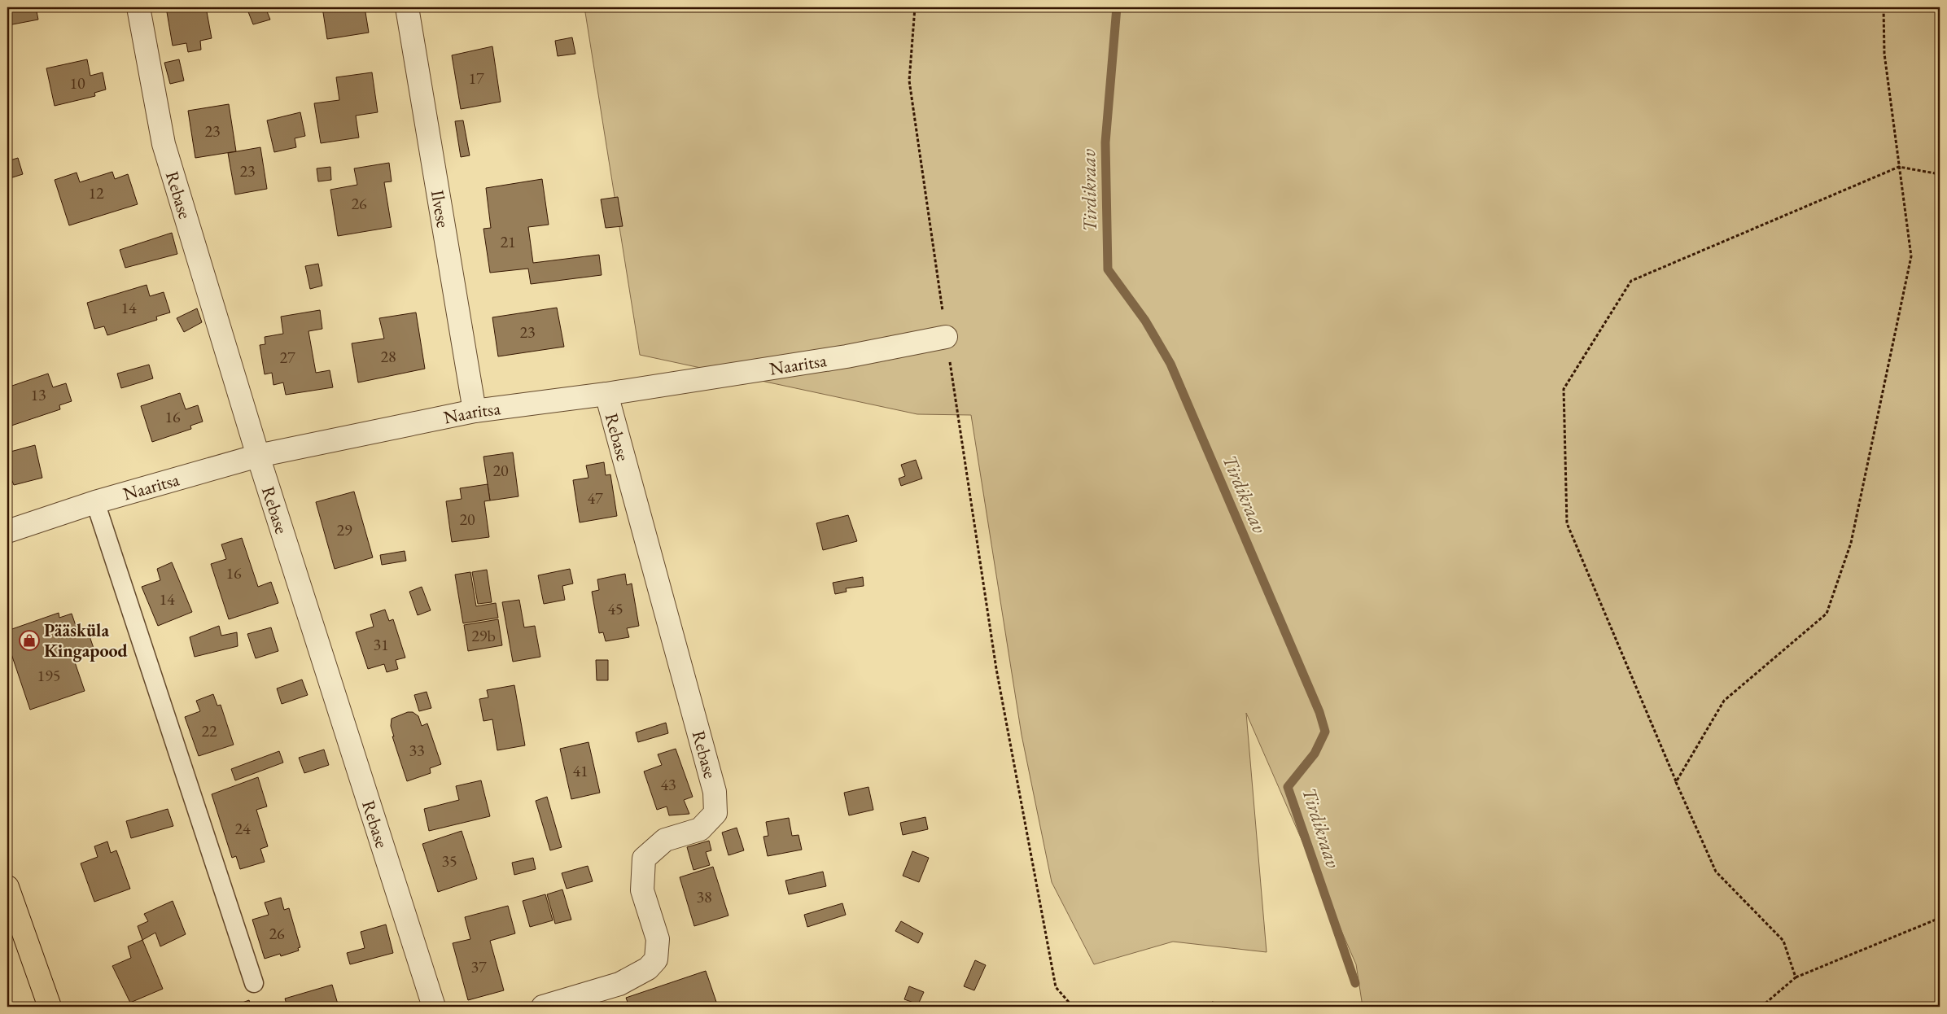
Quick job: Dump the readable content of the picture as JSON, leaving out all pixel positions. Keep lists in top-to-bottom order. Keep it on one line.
{"streets":{"street":["Rebase","Ilvese","Naaritsa"]},"crossings":[["Rebase","Naaritsa"],["Ilvese","Naaritsa"]],"water":["Tirdikraav"],"places":{"shop":["Pääsküla Kingapood"]},"house_numbers":["17","10","23","23","12","26","21","14","23","28","27","13","16","20","47","20","29","16","14","45","29b","31","195","22","33","41","43","24","35","38","26","37"]}
